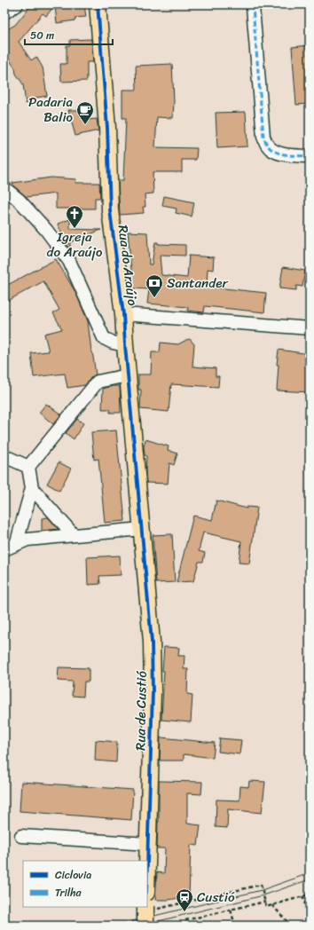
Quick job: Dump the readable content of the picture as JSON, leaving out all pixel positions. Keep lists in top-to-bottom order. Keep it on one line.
{"streets":{"main road":["Rua do Araújo","Rua de Custió"]},"crossings":[["Rua do Araújo","Rua de Custió"]],"places":{"cafe":["Padaria Balio"],"church":["Igreja do Araújo"],"bank":["Santander"],"station":["Custió"]},"legend":["Ciclovia","Trilha"],"scale_bar":"50 m"}
